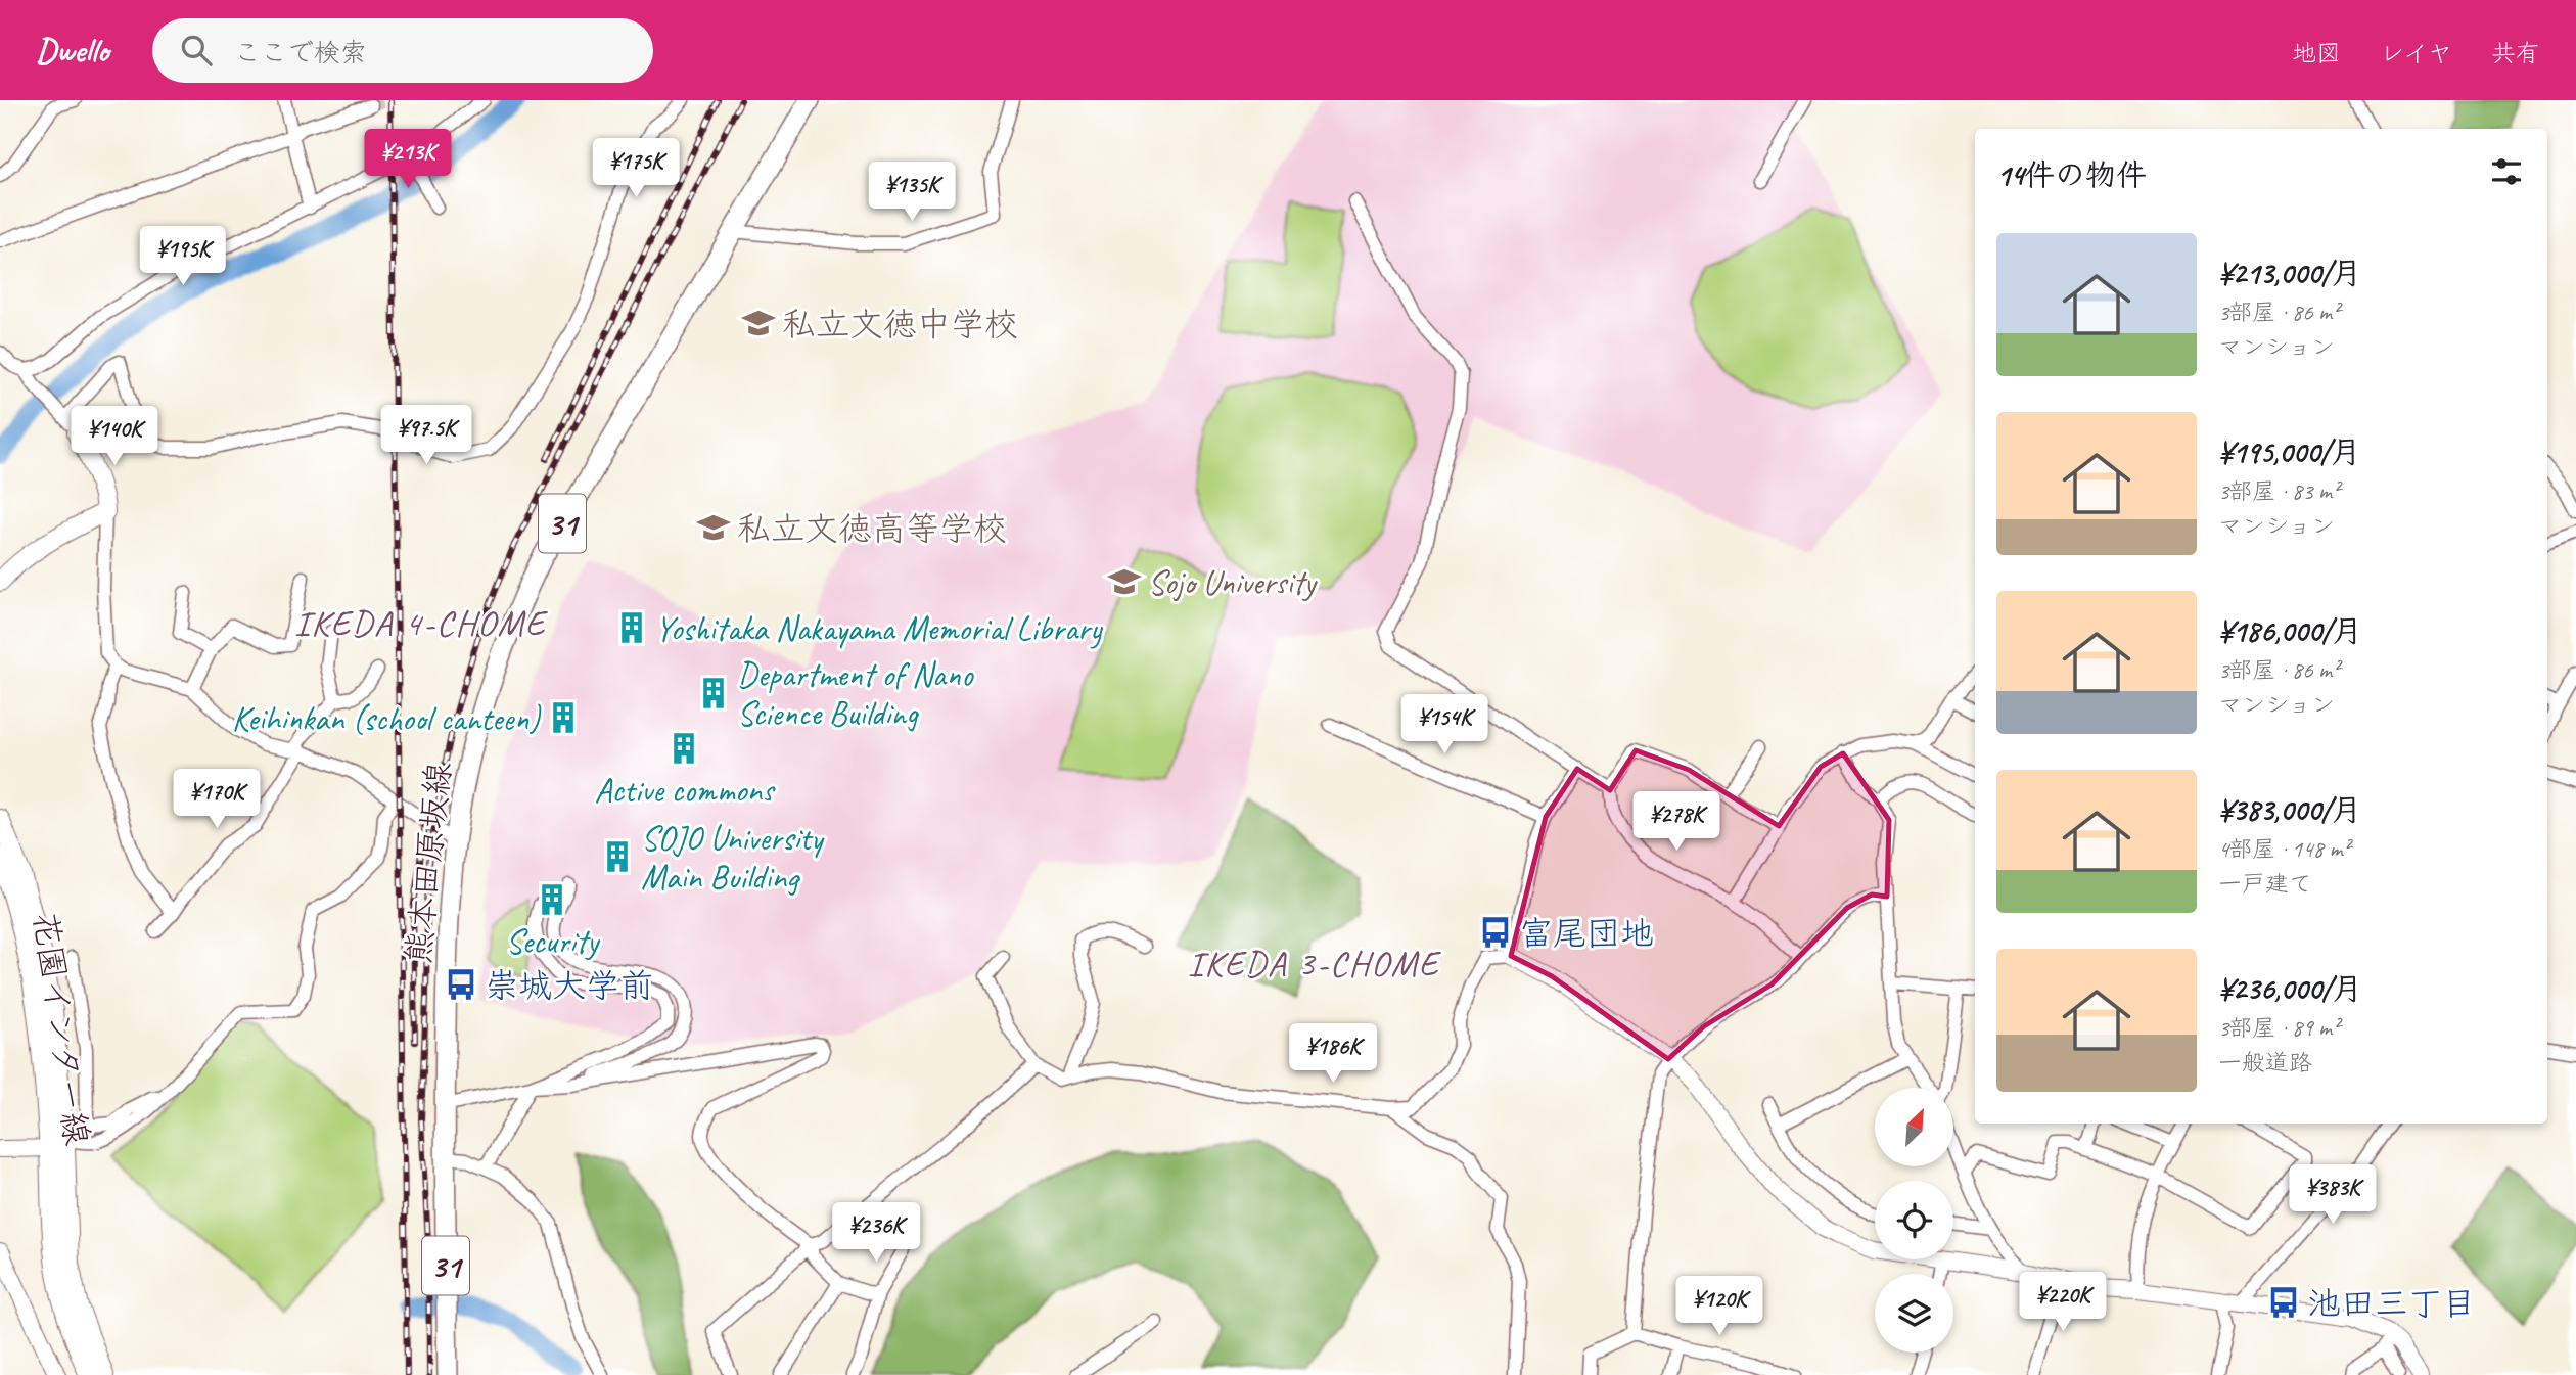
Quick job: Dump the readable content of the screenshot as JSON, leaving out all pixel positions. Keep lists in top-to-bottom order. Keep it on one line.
{"streets":{"main road":["31","熊本田原坂線","花園インター線"]},"districts":["IKEDA 4-CHOME","IKEDA 3-CHOME"],"places":{"school or university":["私立文徳中学校","私立文徳高等学校","Sojo University"],"building":["Yoshitaka Nakayama Memorial Library","Department of Nano Science Building","Keihinkan (school canteen)","Active commons","SOJO University Main Building","Security"],"bus stop":["富尾団地","崇城大学前","池田三丁目"]},"north":"top right","page":{"header":"Dwello","search":"ここで検索","nav":["地図","レイヤ","共有"],"price":["¥213K","¥175K","¥135K","¥195K","¥97.5K","¥140K","¥154K","¥170K","¥278K","¥186K","¥383K","¥236K","¥220K","¥120K"],"heading":"14件の物件","list":[{"name":"¥213,000/月","note":"3部屋 · 86 m² · マンション"},{"name":"¥195,000/月","note":"3部屋 · 83 m² · マンション"},{"name":"¥186,000/月","note":"3部屋 · 86 m² · マンション"},{"name":"¥383,000/月","note":"4部屋 · 148 m² · 一戸建て"},{"name":"¥236,000/月","note":"3部屋 · 89 m² · 一般道路"}]}}
